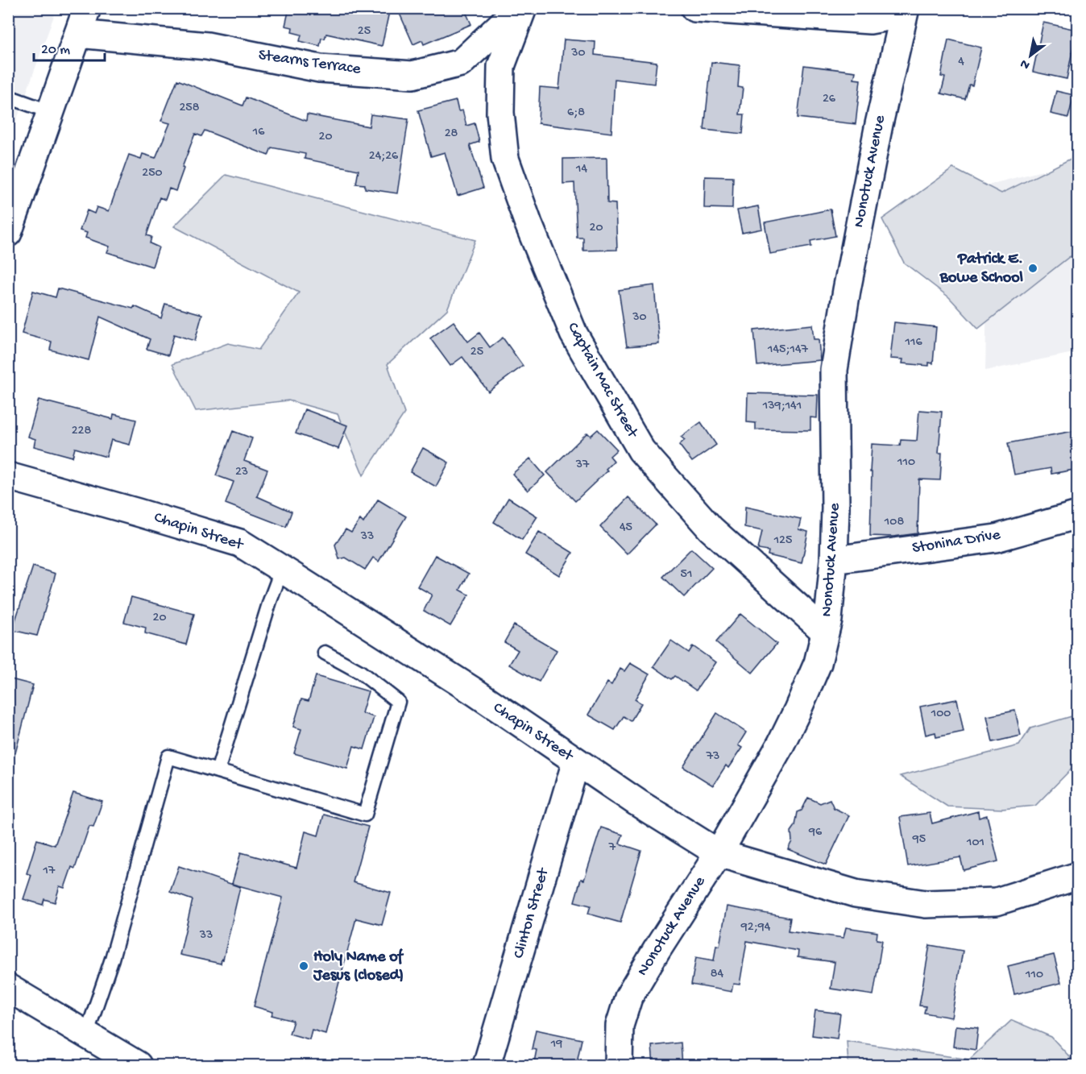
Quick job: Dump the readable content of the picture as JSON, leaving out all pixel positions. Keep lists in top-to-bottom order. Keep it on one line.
{"streets":{"street":["Stearns Terrace","Nonotuck Avenue","Captain Mac Street","Chapin Street","Stonina Drive","Clinton Street"]},"crossings":[["Nonotuck Avenue","Captain Mac Street"],["Nonotuck Avenue","Chapin Street"],["Nonotuck Avenue","Stonina Drive"],["Chapin Street","Clinton Street"]],"places":["Patrick E. Bowe School","Holy Name of Jesus (closed)"],"house_numbers":["25","30","4","26","258","6;8","16","28","20","24;26","14","250","20","30","116","145;147","25","139;141","228","110","37","23","108","45","33","125","51","20","100","73","96","95","101","7","17","92;94","33","84","110","19"],"scale_bar":"20 m","north":"bottom left"}
